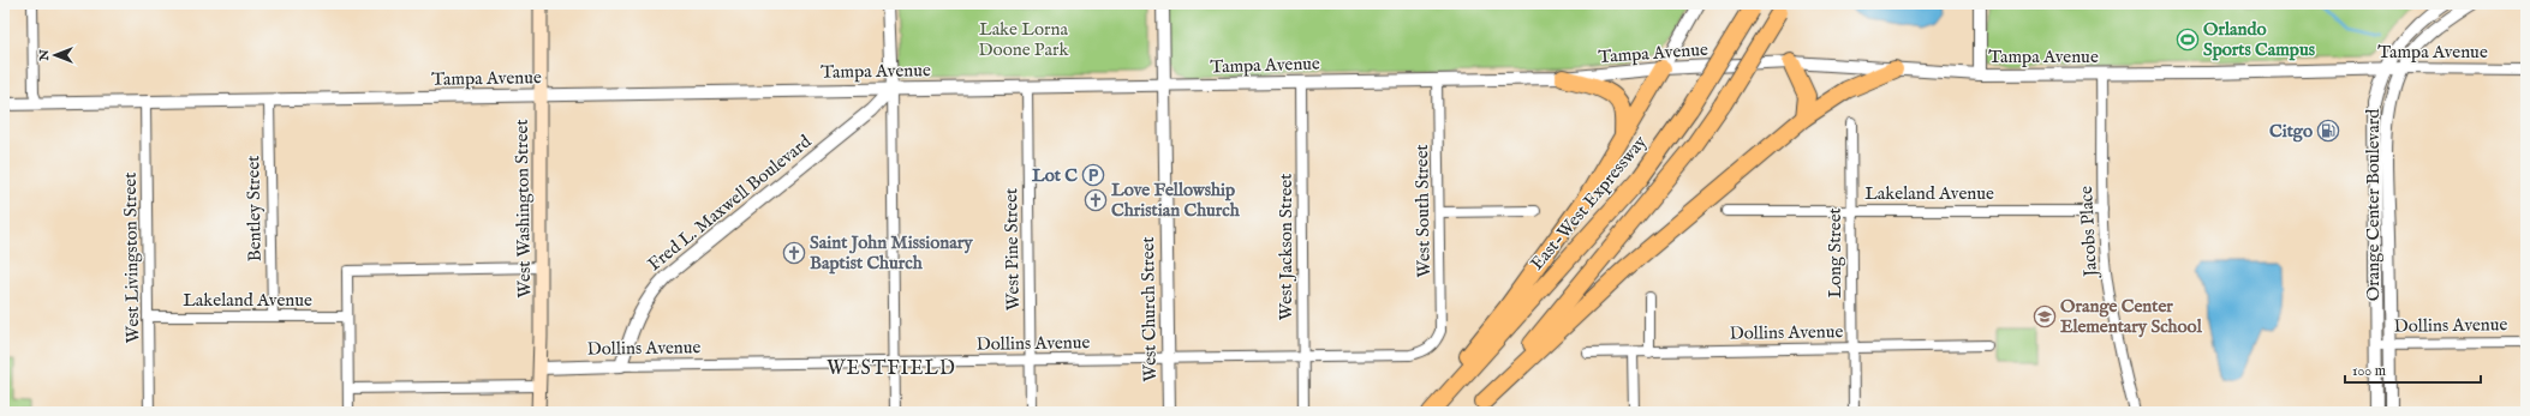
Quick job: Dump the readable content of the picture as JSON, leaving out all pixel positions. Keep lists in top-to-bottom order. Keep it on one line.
{"streets":{"highway":["East-West Expressway"],"main road":["West Washington Street"],"street":["Tampa Avenue","Lakeland Avenue","Fred L. Maxwell Boulevard","Orange Center Boulevard","Bentley Street","West South Street","Jacobs Place","West Jackson Street","West Pine Street","Long Street","West Livingston Street","West Church Street","Dollins Avenue"]},"crossings":[["Tampa Avenue","Fred L. Maxwell Boulevard"],["Tampa Avenue","Orange Center Boulevard"],["Tampa Avenue","Bentley Street"],["Tampa Avenue","West Washington Street"],["Tampa Avenue","West South Street"],["Tampa Avenue","Jacobs Place"],["Tampa Avenue","West Jackson Street"],["Tampa Avenue","West Pine Street"],["Tampa Avenue","West Livingston Street"],["Tampa Avenue","West Church Street"],["Lakeland Avenue","Bentley Street"],["Lakeland Avenue","Jacobs Place"],["Lakeland Avenue","Long Street"],["Lakeland Avenue","West Livingston Street"],["Fred L. Maxwell Boulevard","Dollins Avenue"],["Orange Center Boulevard","Dollins Avenue"],["West Washington Street","Dollins Avenue"],["West South Street","Dollins Avenue"],["West Jackson Street","Dollins Avenue"],["West Pine Street","Dollins Avenue"],["Long Street","Dollins Avenue"],["West Church Street","Dollins Avenue"]],"districts":["WESTFIELD"],"parks":["Lake Lorna Doone Park"],"places":{"sports":["Orlando Sports Campus"],"fuel station":["Citgo"],"parking":["Lot C"],"church":["Love Fellowship Christian Church","Saint John Missionary Baptist Church"],"school or university":["Orange Center Elementary School"]},"scale_bar":"100 m","north":"left"}
